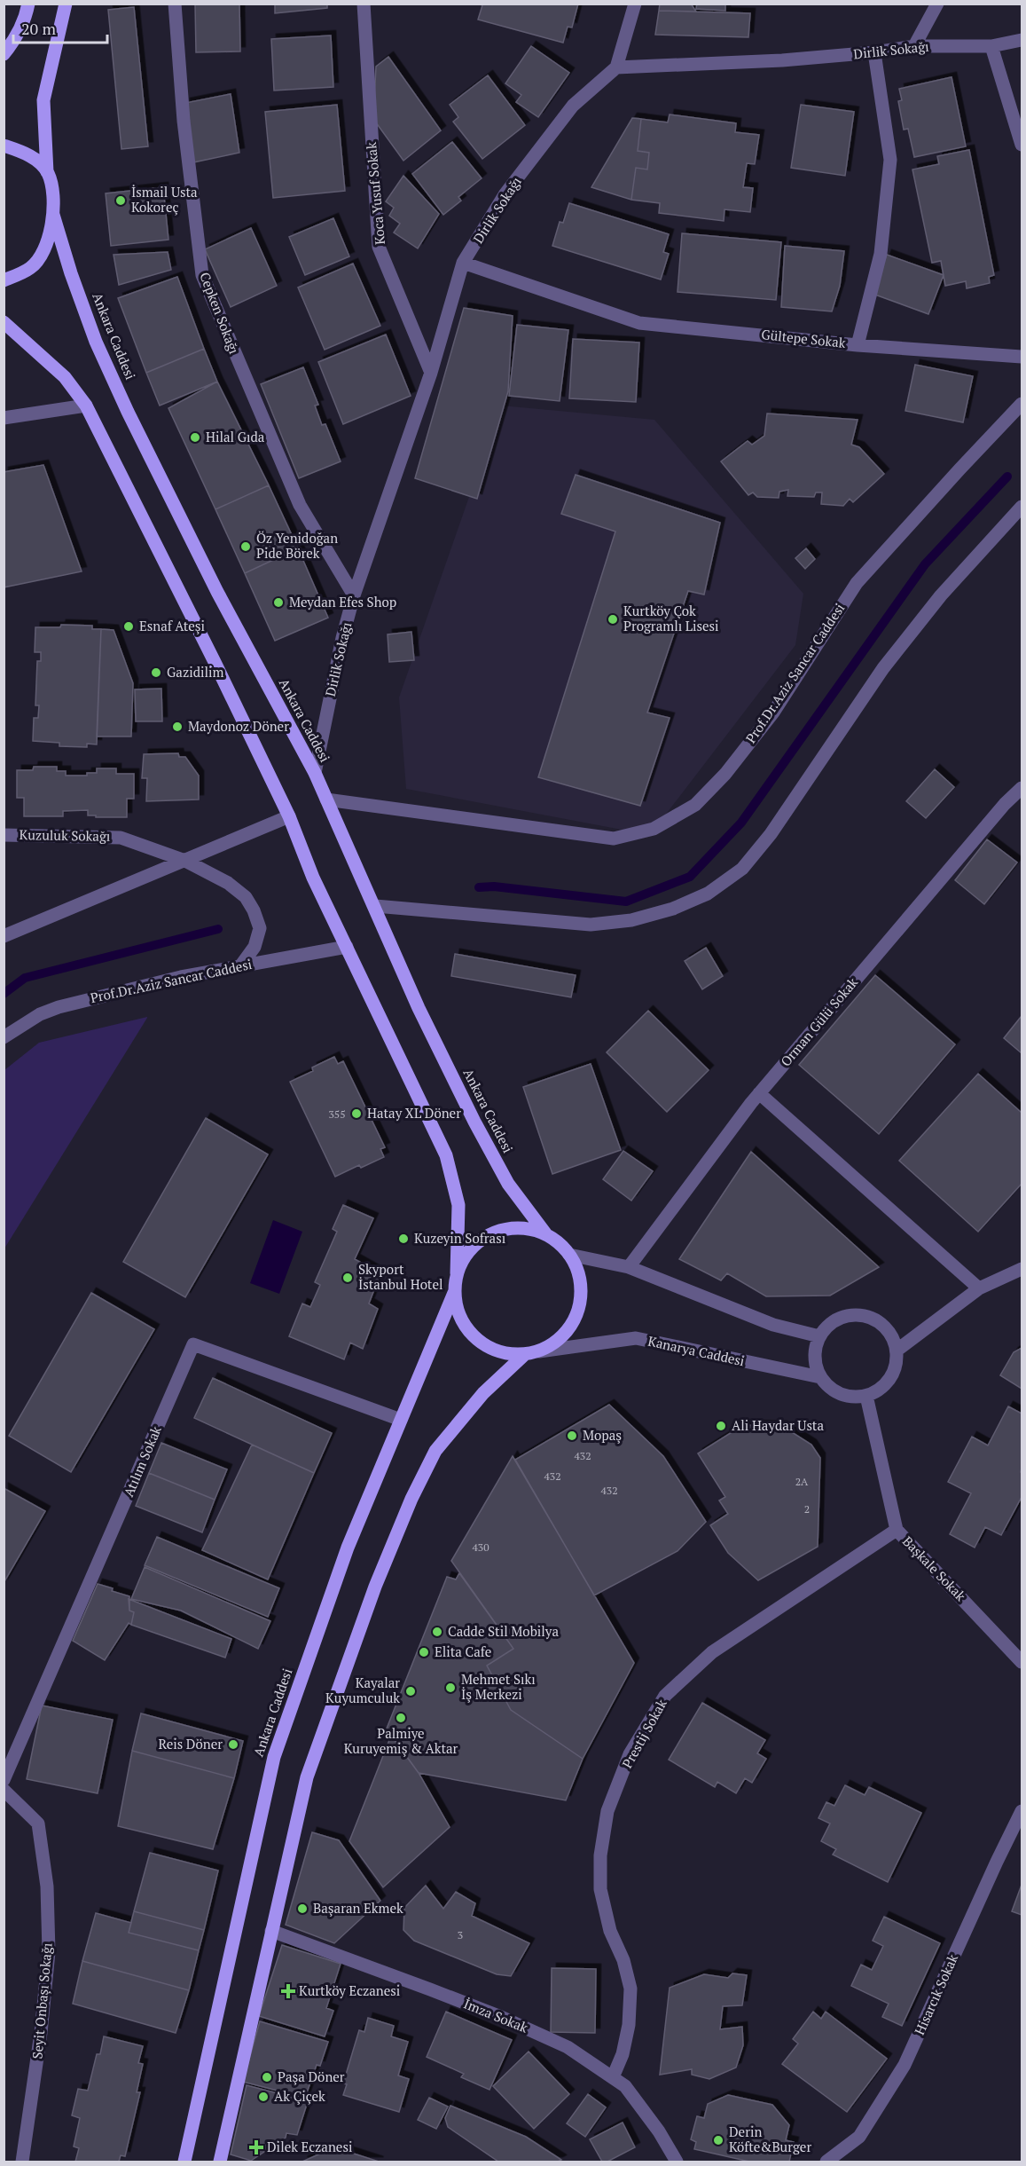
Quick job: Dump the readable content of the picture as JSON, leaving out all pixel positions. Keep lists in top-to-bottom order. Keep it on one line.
{"streets":{"main road":["Ankara Caddesi"],"street":["Dirlik Sokağı","Koca Yusuf Sokak","Cepken Sokağı","Gültepe Sokak","Prof.Dr.Aziz Sancar Caddesi","Kuzuluk Sokağı","Orman Gülü Sokak","Kanarya Caddesi","Atılım Sokak","Başkale Sokak","Prestij Sokak","Hisarcık Sokak","Seyit Onbaşı Sokağı","İmza Sokak"]},"crossings":[["Dirlik Sokağı","Koca Yusuf Sokak"],["Dirlik Sokağı","Cepken Sokağı"],["Dirlik Sokağı","Ankara Caddesi"],["Dirlik Sokağı","Gültepe Sokak"],["Ankara Caddesi","Prof.Dr.Aziz Sancar Caddesi"],["Ankara Caddesi","Kanarya Caddesi"],["Ankara Caddesi","Atılım Sokak"],["Prof.Dr.Aziz Sancar Caddesi","Kuzuluk Sokağı"],["Kanarya Caddesi","Başkale Sokak"],["Başkale Sokak","Prestij Sokak"],["Prestij Sokak","İmza Sokak"]],"places":{"other":["İsmail Usta Kokoreç","Hilal Gıda","Öz Yenidoğan Pide Börek","Meydan Efes Shop","Kurtköy Çok Programlı Lisesi","Esnaf Ateşi","Gazidilim","Maydonoz Döner","Hatay XL Döner","Kuzeyin Sofrası","Skyport İstanbul Hotel","Ali Haydar Usta","Mopaş","Cadde Stil Mobilya","Elita Cafe","Mehmet Sıkı İş Merkezi","Kayalar Kuyumculuk","Palmiye Kuruyemiş & Aktar","Reis Döner","Başaran Ekmek","Paşa Döner","Ak Çiçek","Derin Köfte&Burger"],"health":["Kurtköy Eczanesi","Dilek Eczanesi"]},"house_numbers":["355","432","432","2A","432","2","430","3"],"scale_bar":"20 m"}
